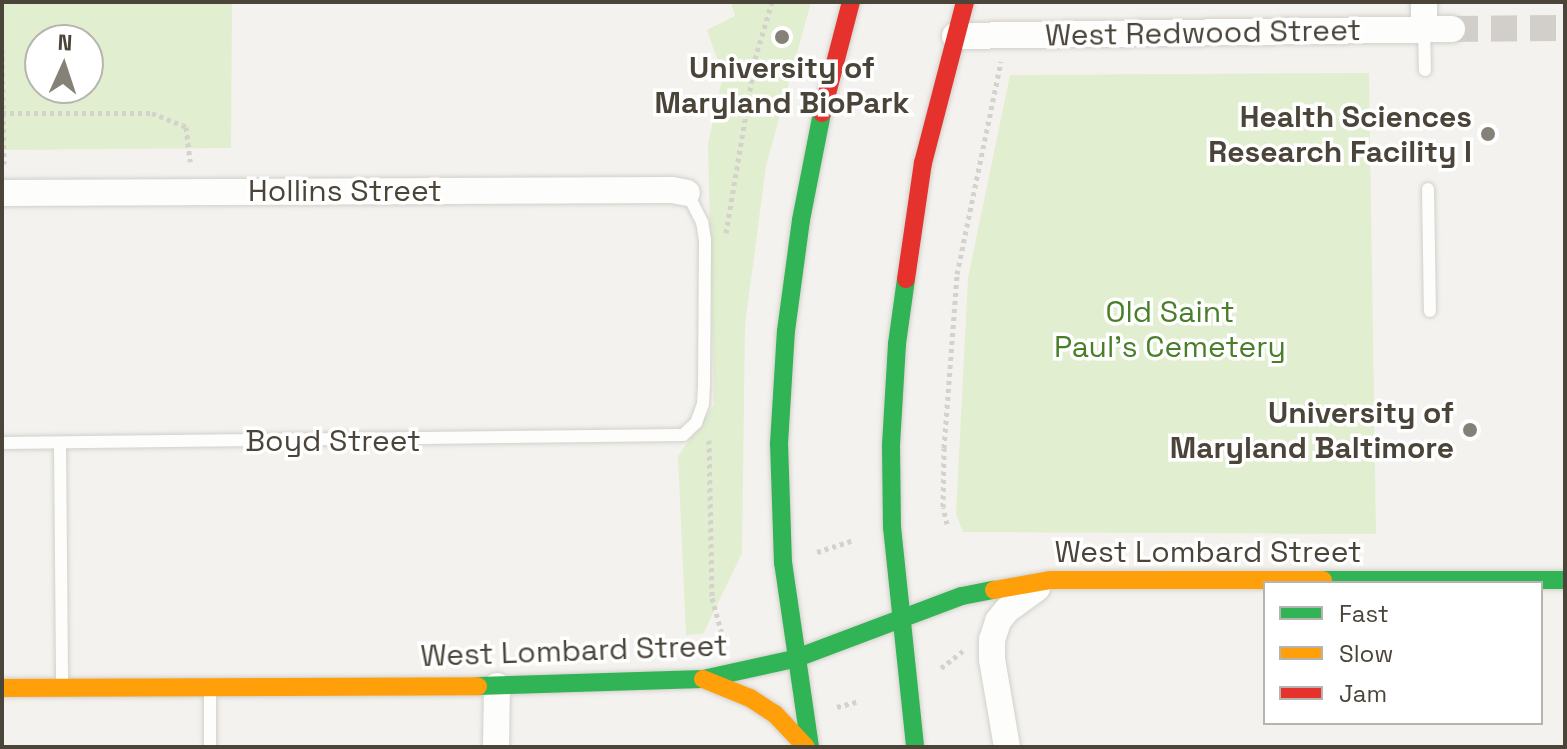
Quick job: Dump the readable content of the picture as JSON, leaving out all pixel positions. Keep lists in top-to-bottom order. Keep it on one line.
{"streets":{"main road":["West Lombard Street"],"street":["West Redwood Street","Hollins Street"],"lane":["Boyd Street"]},"crossings":[["Hollins Street","Boyd Street"]],"parks":["Old Saint Paul's Cemetery"],"places":["University of Maryland BioPark","Health Sciences Research Facility I","University of Maryland Baltimore"],"legend":["Fast","Slow","Jam"],"north":"top"}
